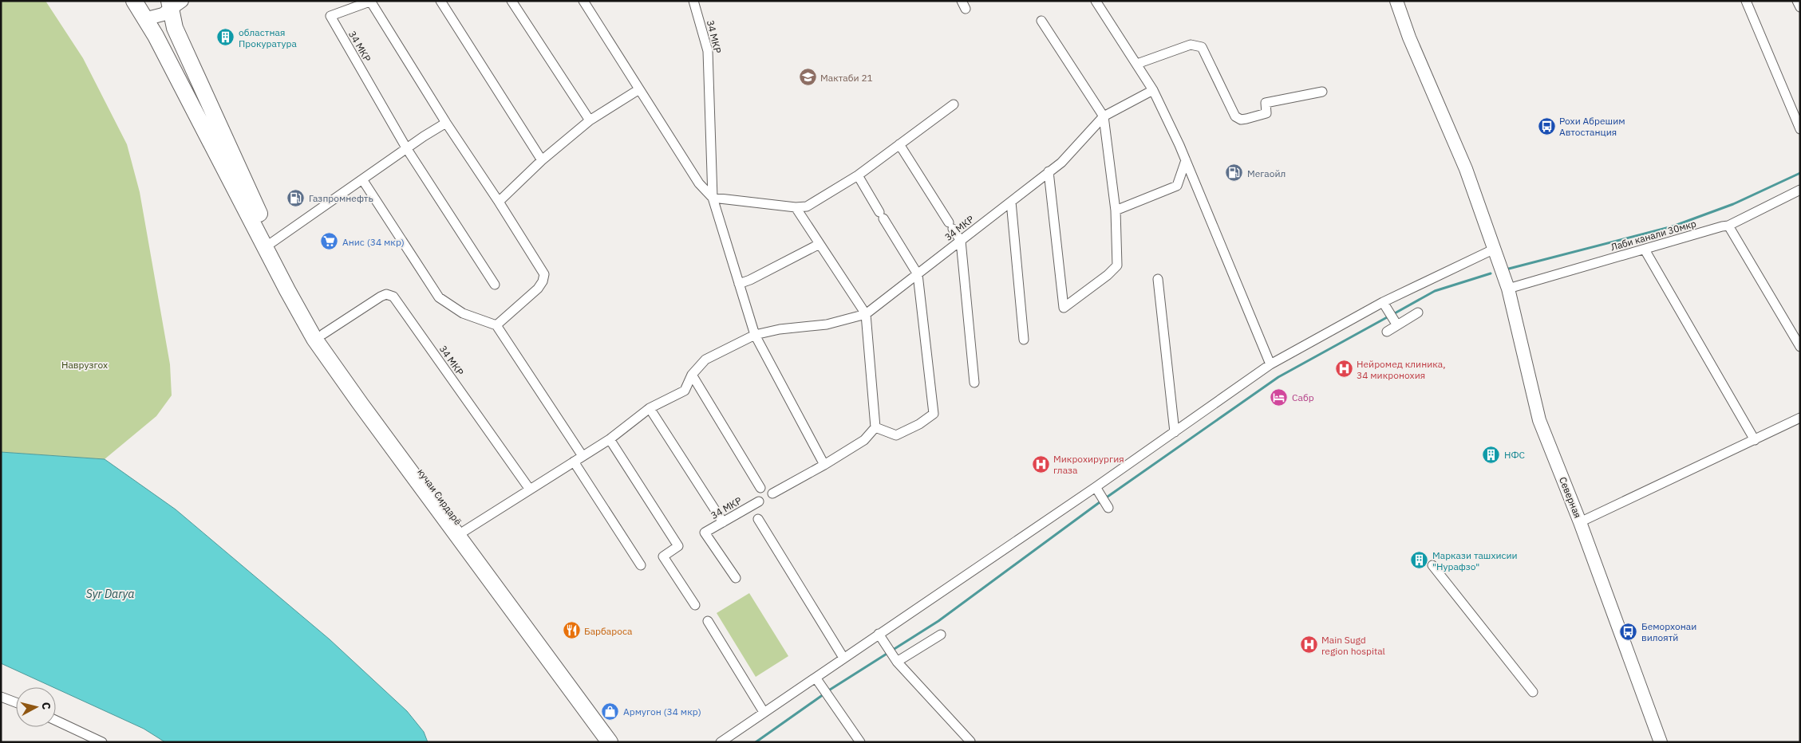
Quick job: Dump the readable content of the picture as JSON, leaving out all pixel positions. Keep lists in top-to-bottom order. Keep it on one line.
{"streets":{"highway":["кучаи Сирдарё"],"main road":["Северная"],"street":["34 МКР","Лаби канали 30мкр"]},"crossings":[["34 МКР","кучаи Сирдарё"],["Лаби канали 30мкр","Северная"]],"water":["Syr Darya"],"parks":["Наврузгох"],"places":{"building":["областная Прокуратура","НФС","Маркази ташхисии \"Нурафзо\""],"school or university":["Мактаби 21"],"bus stop":["Рохи Абрешим Автостанция","Беморхонаи вилоятй"],"fuel station":["Мегаойл","Газпромнефть"],"supermarket":["Анис (34 мкр)"],"hospital":["Нейромед клиника, 34 микронохия","Микрохирургия глаза","Main Sugd region hospital"],"hotel":["Сабр"],"restaurant":["Барбароса"],"shop":["Армугон (34 мкр)"]},"north":"right"}
